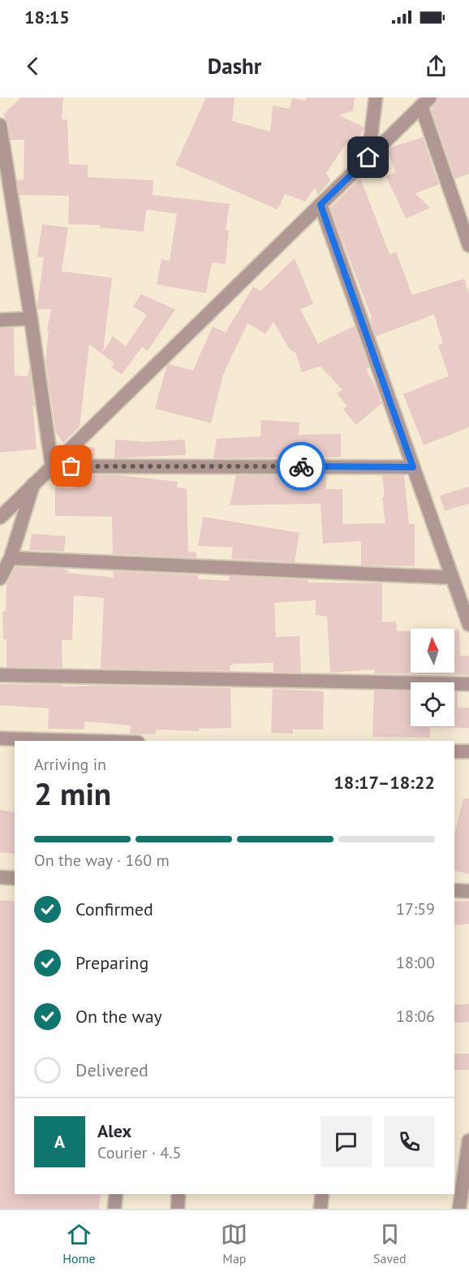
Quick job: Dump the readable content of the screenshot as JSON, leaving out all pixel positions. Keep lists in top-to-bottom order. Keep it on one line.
{"north":"top","page":{"status":"18:15","header":"Dashr","heading":["2 min","Arriving in","18:17–18:22"],"panel":["Alex","Courier · 4.5"],"bar":"On the way · 160 m","list":[["Confirmed","17:59"],["Preparing","18:00"],["On the way","18:06"],"Delivered"],"round":"A","tabs":["Home","Map","Saved"]}}
